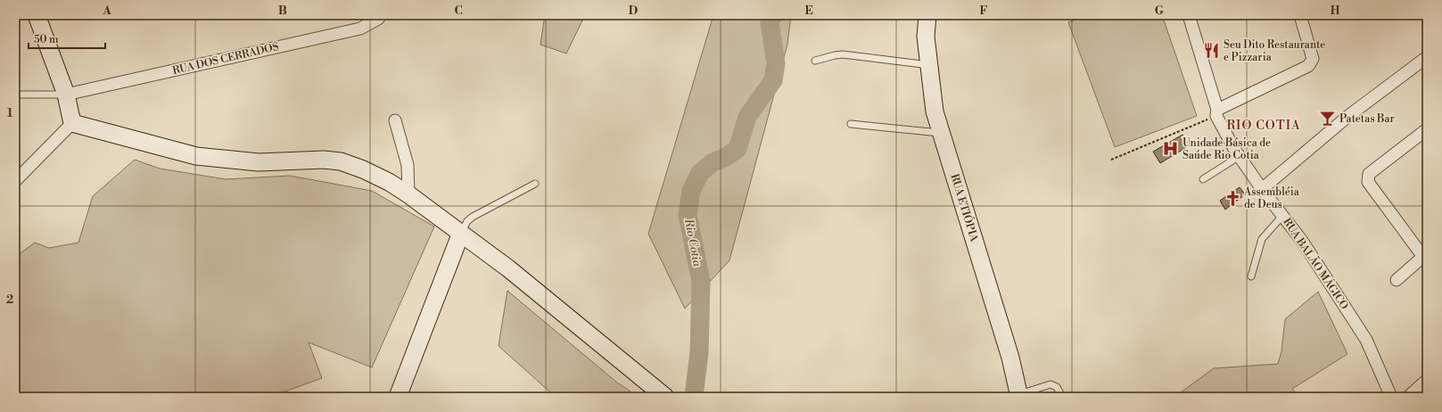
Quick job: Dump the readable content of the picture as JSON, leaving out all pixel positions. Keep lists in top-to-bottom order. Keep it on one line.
{"streets":{"street":["RUA DOS CERRADOS","RUA ETIÓPIA","RUA BALÃO MÁGICO"]},"districts":["RIO COTIA"],"water":["Rio Cotia"],"places":{"restaurant":["Seu Dito Restaurante e Pizzaria"],"bar":["Patetas Bar"],"hospital":["Unidade Básica de Saúde Rio Cotia"],"church":["Assembléia de Deus"]},"scale_bar":"50 m","grid":{"columns":["A","B","C","D","E","F","G","H"],"rows":["1","2"]}}
